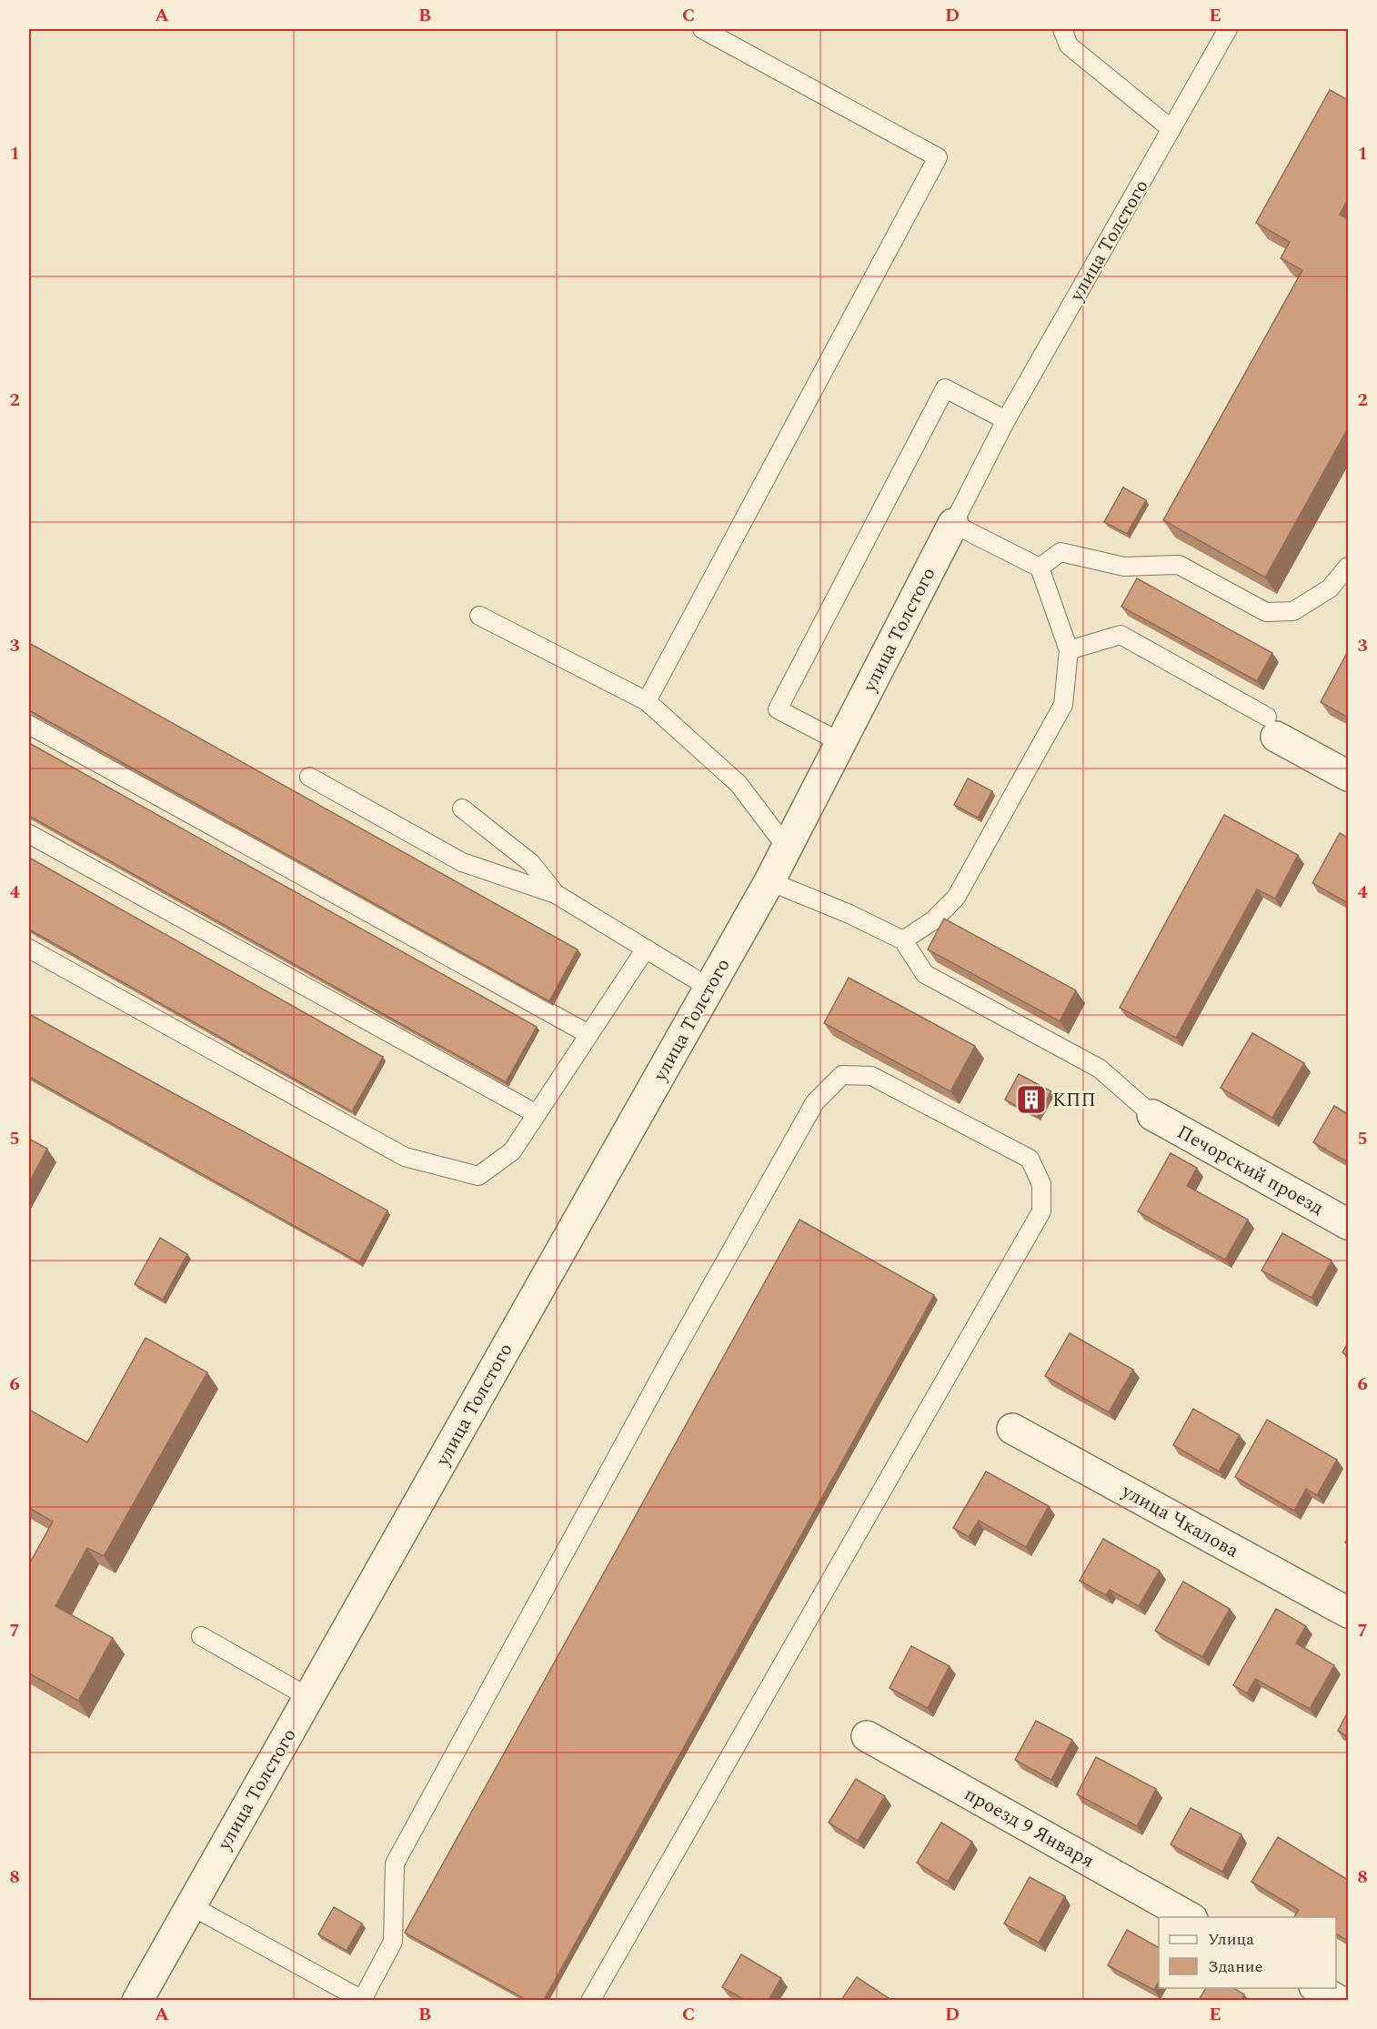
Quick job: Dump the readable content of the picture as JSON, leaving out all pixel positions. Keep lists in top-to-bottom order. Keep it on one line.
{"streets":{"street":["улица Толстого","Печорский проезд","улица Чкалова","проезд 9 Января"]},"places":{"building":["КПП"]},"legend":["Улица","Здание"],"grid":{"columns":["A","B","C","D","E"],"rows":["1","2","3","4","5","6","7","8"]}}
